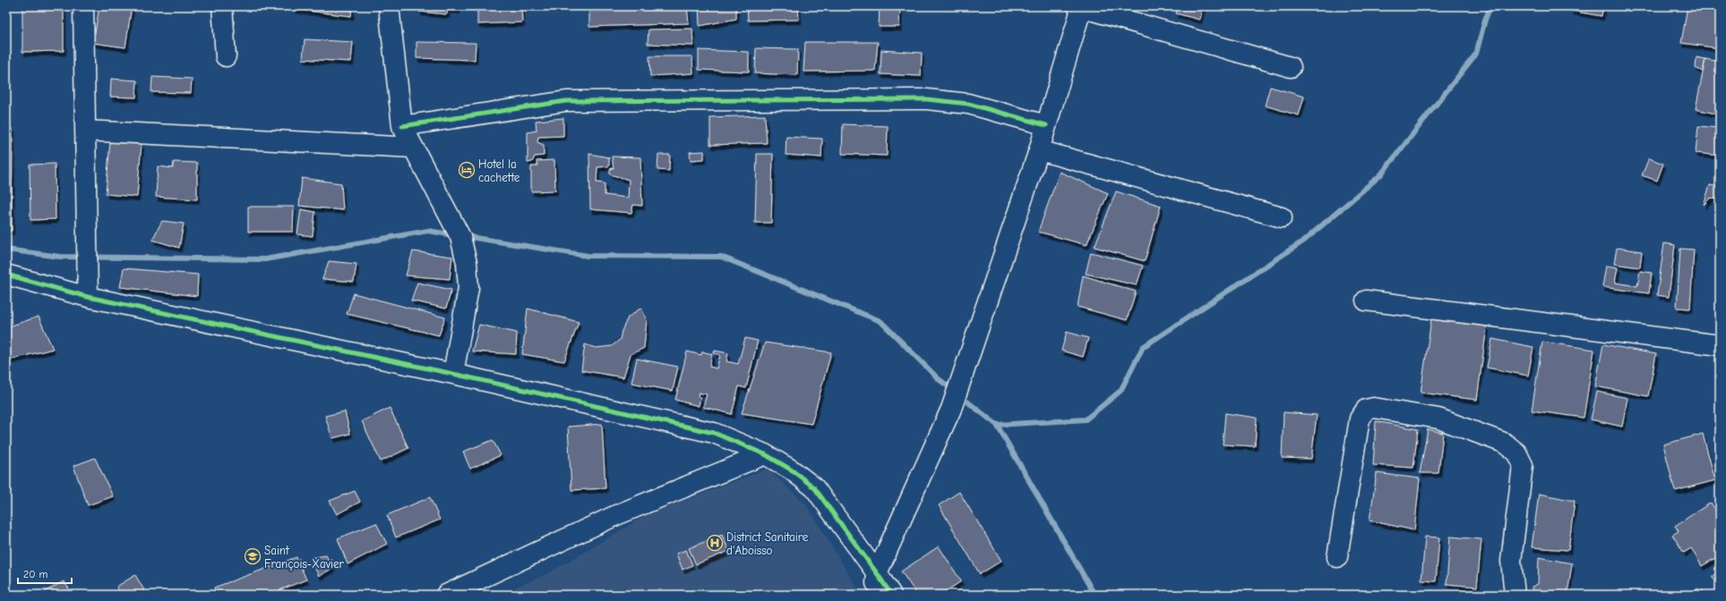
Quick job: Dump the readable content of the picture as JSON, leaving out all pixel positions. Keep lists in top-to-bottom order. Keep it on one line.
{"places":{"hotel":["Hotel la cachette"],"hospital":["District Sanitaire d'Aboisso"],"school or university":["Saint François-Xavier"]},"scale_bar":"20 m"}
